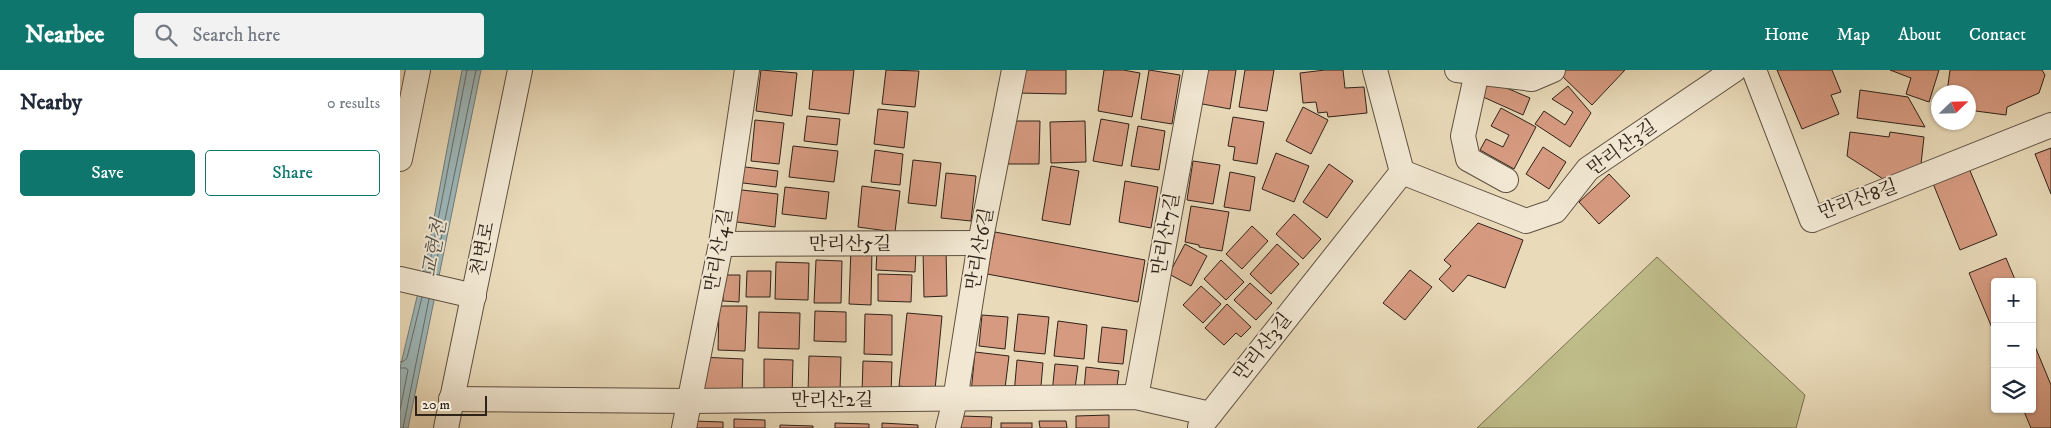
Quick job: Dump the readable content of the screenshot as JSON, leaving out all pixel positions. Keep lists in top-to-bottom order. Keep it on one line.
{"streets":{"street":["만리산3길","만리산8길","만리산7길","만리산5길","천변로","만리산6길","만리산4길","만리산2길"]},"crossings":[["만리산3길","만리산2길"],["만리산7길","만리산2길"],["만리산5길","만리산6길"],["만리산5길","만리산4길"],["천변로","만리산2길"],["만리산6길","만리산2길"],["만리산4길","만리산2길"]],"water":["교현천"],"scale_bar":"20 m","north":"top right","page":{"header":"Nearbee","search":"Search here","nav":["Home","Map","About","Contact"],"heading":["Nearby","0 results"],"buttons":["Save","Share"],"map_buttons":["+","−"],"scale":"20 m"}}
